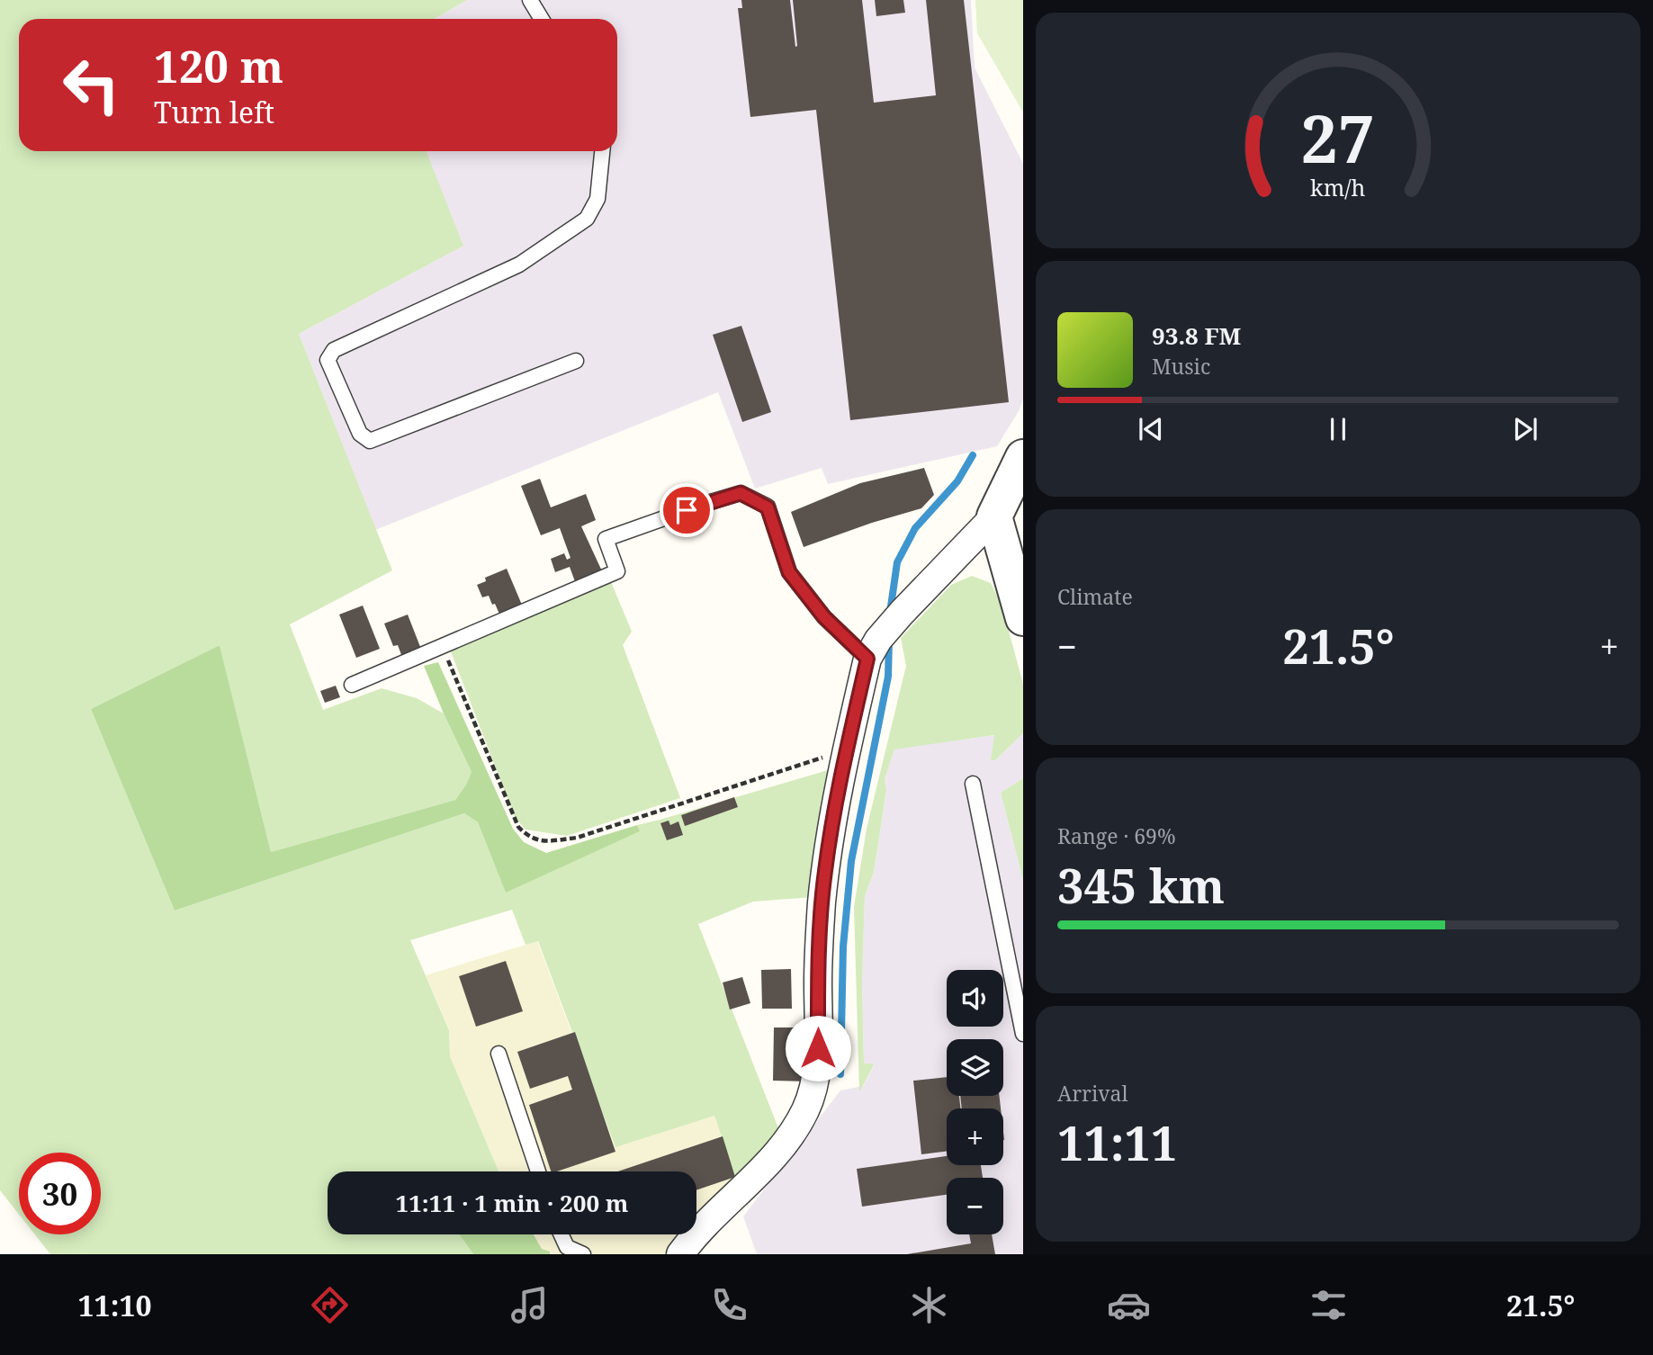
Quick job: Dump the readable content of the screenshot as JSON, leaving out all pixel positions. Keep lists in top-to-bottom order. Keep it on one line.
{"page":{"turn":["120 m","Turn left"],"song":["93.8 FM","Music"],"tile":["Climate",["Range · 69%","345 km"],["Arrival","11:11"]],"heat":["−","21.5°","+"],"map_buttons":["+","−"],"limit":"30","trip":"11:11 · 1 min · 200 m","tabs":["11:10","21.5°"],"gauge":["27","km/h"]}}
